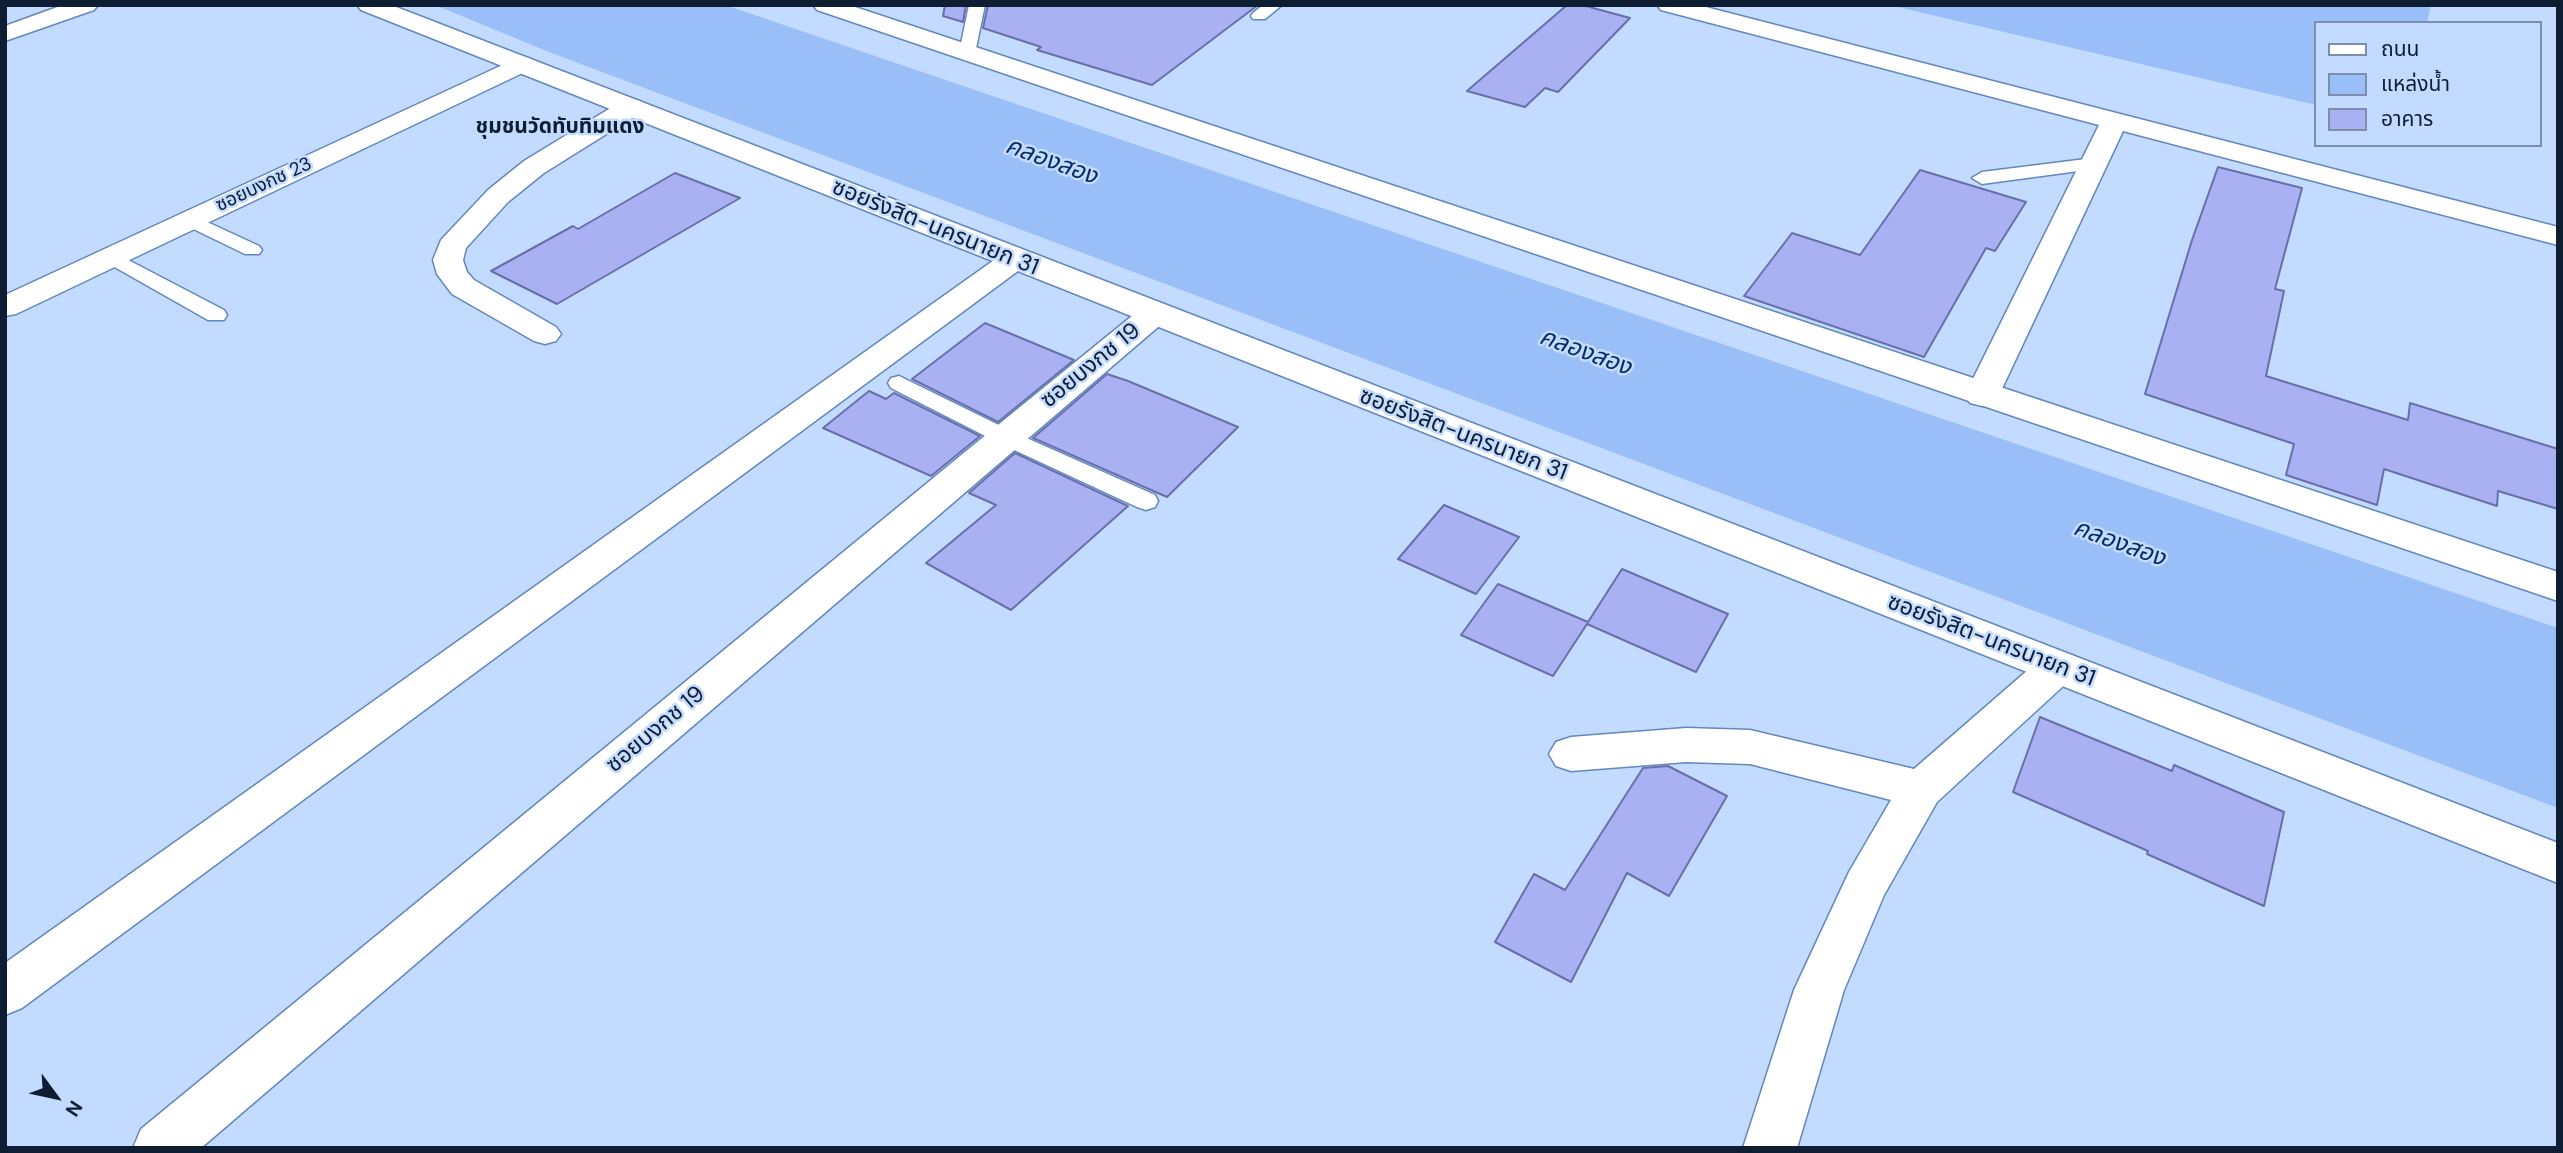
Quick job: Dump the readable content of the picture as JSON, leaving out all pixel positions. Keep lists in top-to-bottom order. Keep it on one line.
{"streets":{"street":["ซอยบงกช 23","ซอยรังสิต-นครนายก 31","ซอยบงกช 19"]},"crossings":[["ซอยบงกช 23","ซอยรังสิต-นครนายก 31"],["ซอยรังสิต-นครนายก 31","ซอยบงกช 19"]],"districts":["ชุมชนวัดทับทิมแดง"],"water":["คลองสอง"],"legend":["ถนน","แหล่งน้ำ","อาคาร"],"north":"bottom right"}
